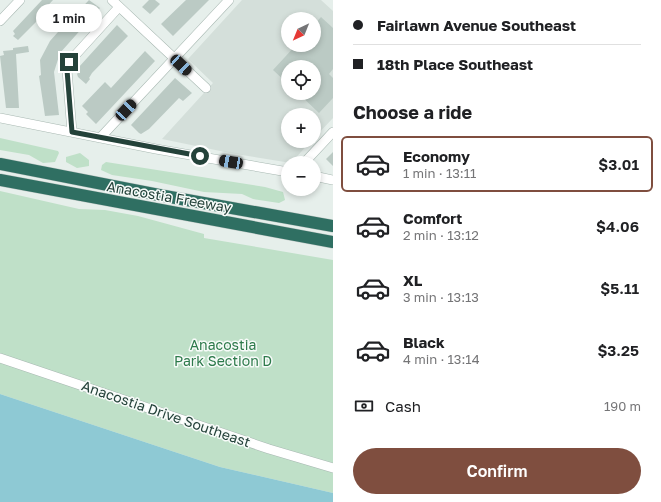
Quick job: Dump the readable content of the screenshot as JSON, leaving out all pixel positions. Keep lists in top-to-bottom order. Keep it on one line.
{"streets":{"highway":["Anacostia Freeway"],"street":["Anacostia Drive Southeast"]},"parks":["Anacostia Park Section D"],"north":"bottom left","page":{"banner":["Fairlawn Avenue Southeast","18th Place Southeast"],"bubble":"1 min","map_buttons":["+","−"],"heading":"Choose a ride","list":[{"name":"Economy","note":"1 min · 13:11","value":"$3.01"},{"name":"Comfort","note":"2 min · 13:12","value":"$4.06"},{"name":"XL","note":"3 min · 13:13","value":"$5.11"},{"name":"Black","note":"4 min · 13:14","value":"$3.25"}],"pay":["Cash","190 m"],"buttons":"Confirm"}}
